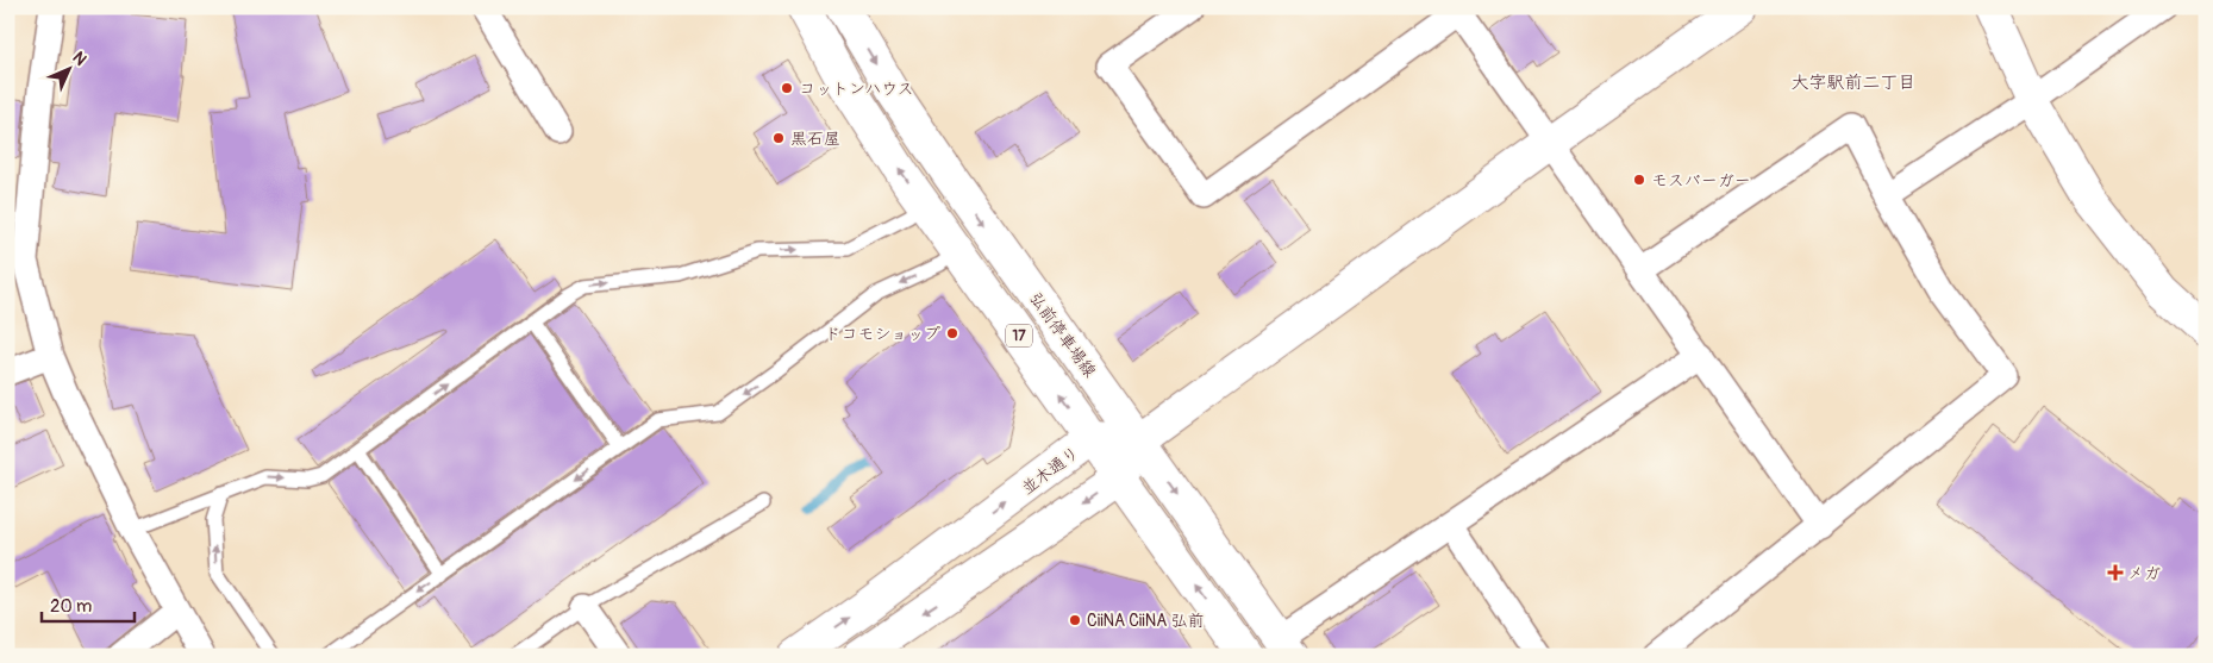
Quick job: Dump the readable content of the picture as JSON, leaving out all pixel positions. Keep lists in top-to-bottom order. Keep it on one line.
{"streets":{"street":["弘前停車場線","17","並木通り"]},"crossings":[["弘前停車場線","並木通り"],["17","並木通り"]],"districts":["大字駅前二丁目"],"places":{"other":["コットンハウス","黒石屋","モスバーガー","ドコモショップ","CiiNA CiiNA 弘前"],"health":["メガ"]},"scale_bar":"20 m","north":"top right"}
